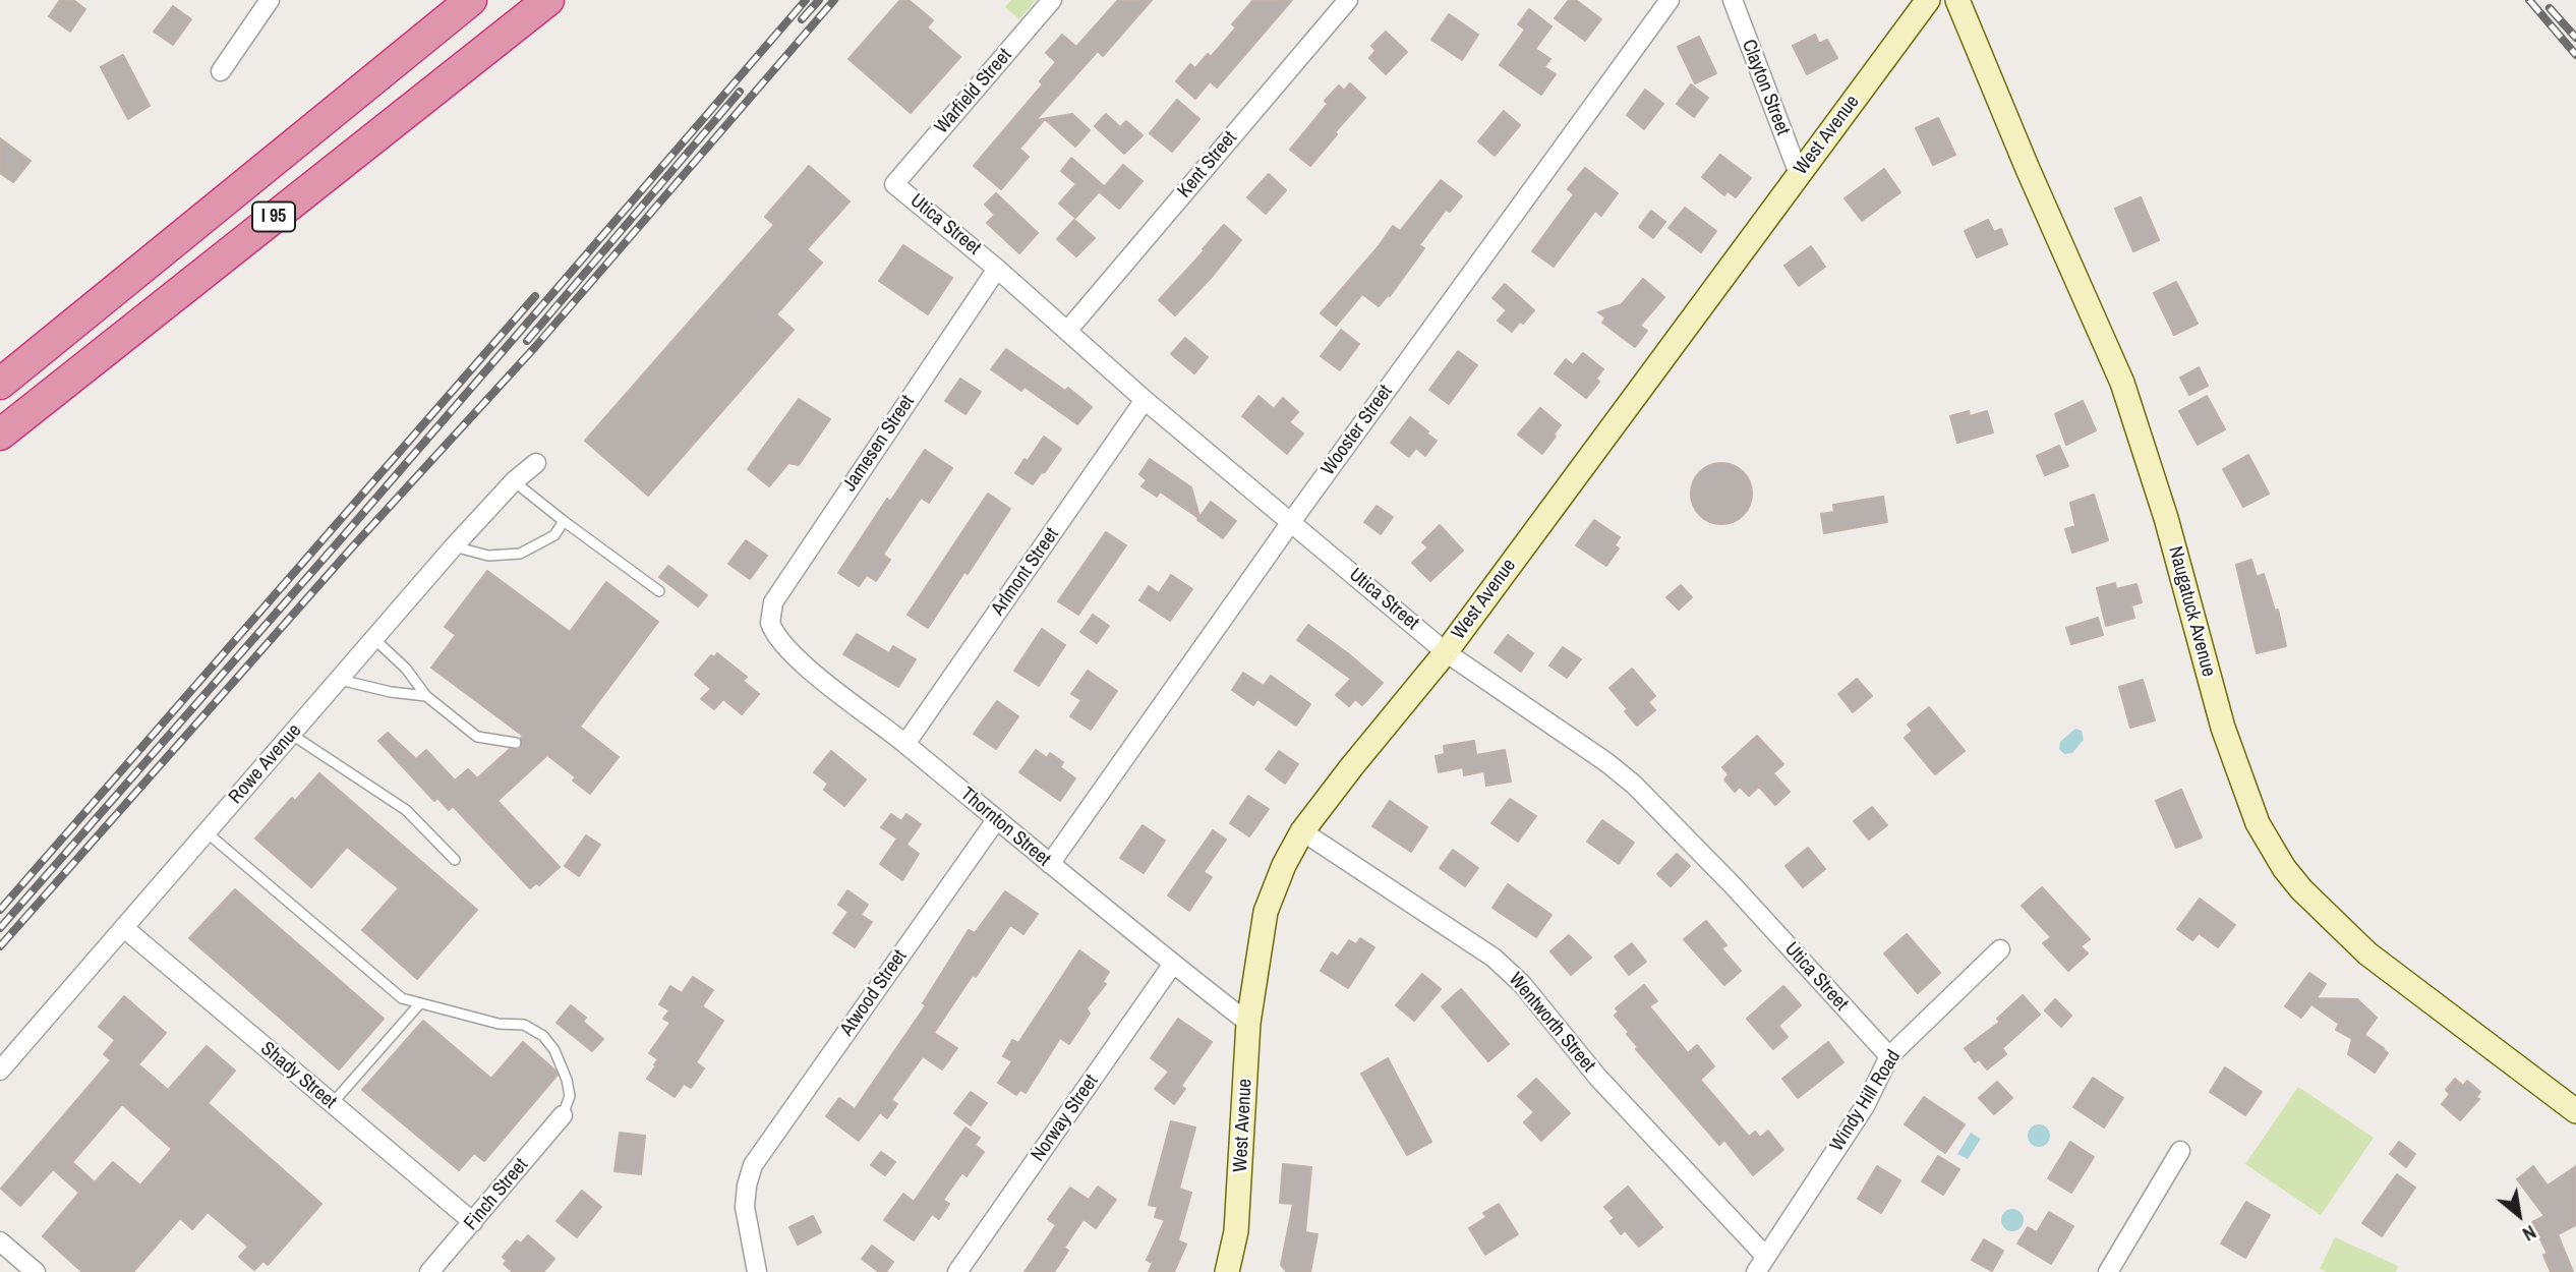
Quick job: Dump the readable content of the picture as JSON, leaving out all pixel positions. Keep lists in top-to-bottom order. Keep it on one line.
{"streets":{"highway":["I 95"],"street":["Clayton Street","Warfield Street","West Avenue","Kent Street","Utica Street","Wooster Street","Jamesen Street","Arlmont Street","Naugatuck Avenue","Rowe Avenue","Thornton Street","Atwood Street","Wentworth Street","Shady Street","Windy Hill Road","Norway Street","Finch Street"]},"crossings":[["Clayton Street","West Avenue"],["Warfield Street","Utica Street"],["West Avenue","Utica Street"],["West Avenue","Thornton Street"],["West Avenue","Wentworth Street"],["Kent Street","Utica Street"],["Utica Street","Wooster Street"],["Utica Street","Jamesen Street"],["Utica Street","Arlmont Street"],["Utica Street","Windy Hill Road"],["Wooster Street","Thornton Street"],["Jamesen Street","Thornton Street"],["Arlmont Street","Thornton Street"],["Rowe Avenue","Shady Street"],["Thornton Street","Atwood Street"],["Thornton Street","Norway Street"],["Wentworth Street","Windy Hill Road"],["Shady Street","Finch Street"]],"north":"bottom right"}
